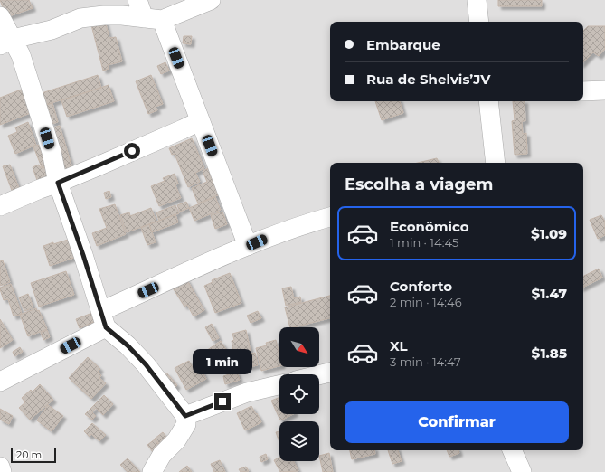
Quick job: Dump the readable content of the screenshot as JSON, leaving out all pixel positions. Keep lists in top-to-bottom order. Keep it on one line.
{"scale_bar":"20 m","north":"bottom right","page":{"banner":["Embarque","Rua de Shelvis’JV"],"heading":"Escolha a viagem","list":[{"name":"Econômico","note":"1 min · 14:45","value":"$1.09"},{"name":"Conforto","note":"2 min · 14:46","value":"$1.47"},{"name":"XL","note":"3 min · 14:47","value":"$1.85"}],"bubble":"1 min","buttons":"Confirmar","scale":"20 m"}}
